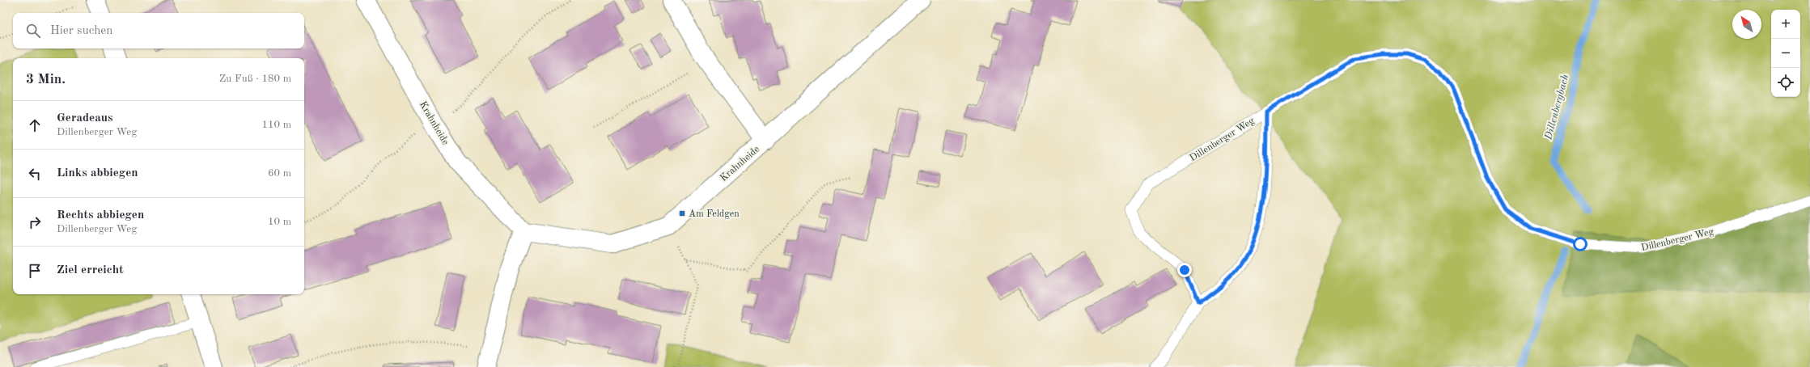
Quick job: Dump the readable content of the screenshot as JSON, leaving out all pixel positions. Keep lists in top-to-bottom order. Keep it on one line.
{"streets":{"street":["Krahnheide"],"lane":["Dillenberger Weg"]},"water":["Dillenbergbach"],"places":{"transit":["Am Feldgen"]},"north":"top left","page":{"map_buttons":["+","−"],"search":"Hier suchen","heading":["3 Min.","Zu Fuß · 180 m"],"list":[["Geradeaus","Dillenberger Weg","110 m"],["Links abbiegen","60 m"],["Rechts abbiegen","Dillenberger Weg","10 m"],"Ziel erreicht"]}}
